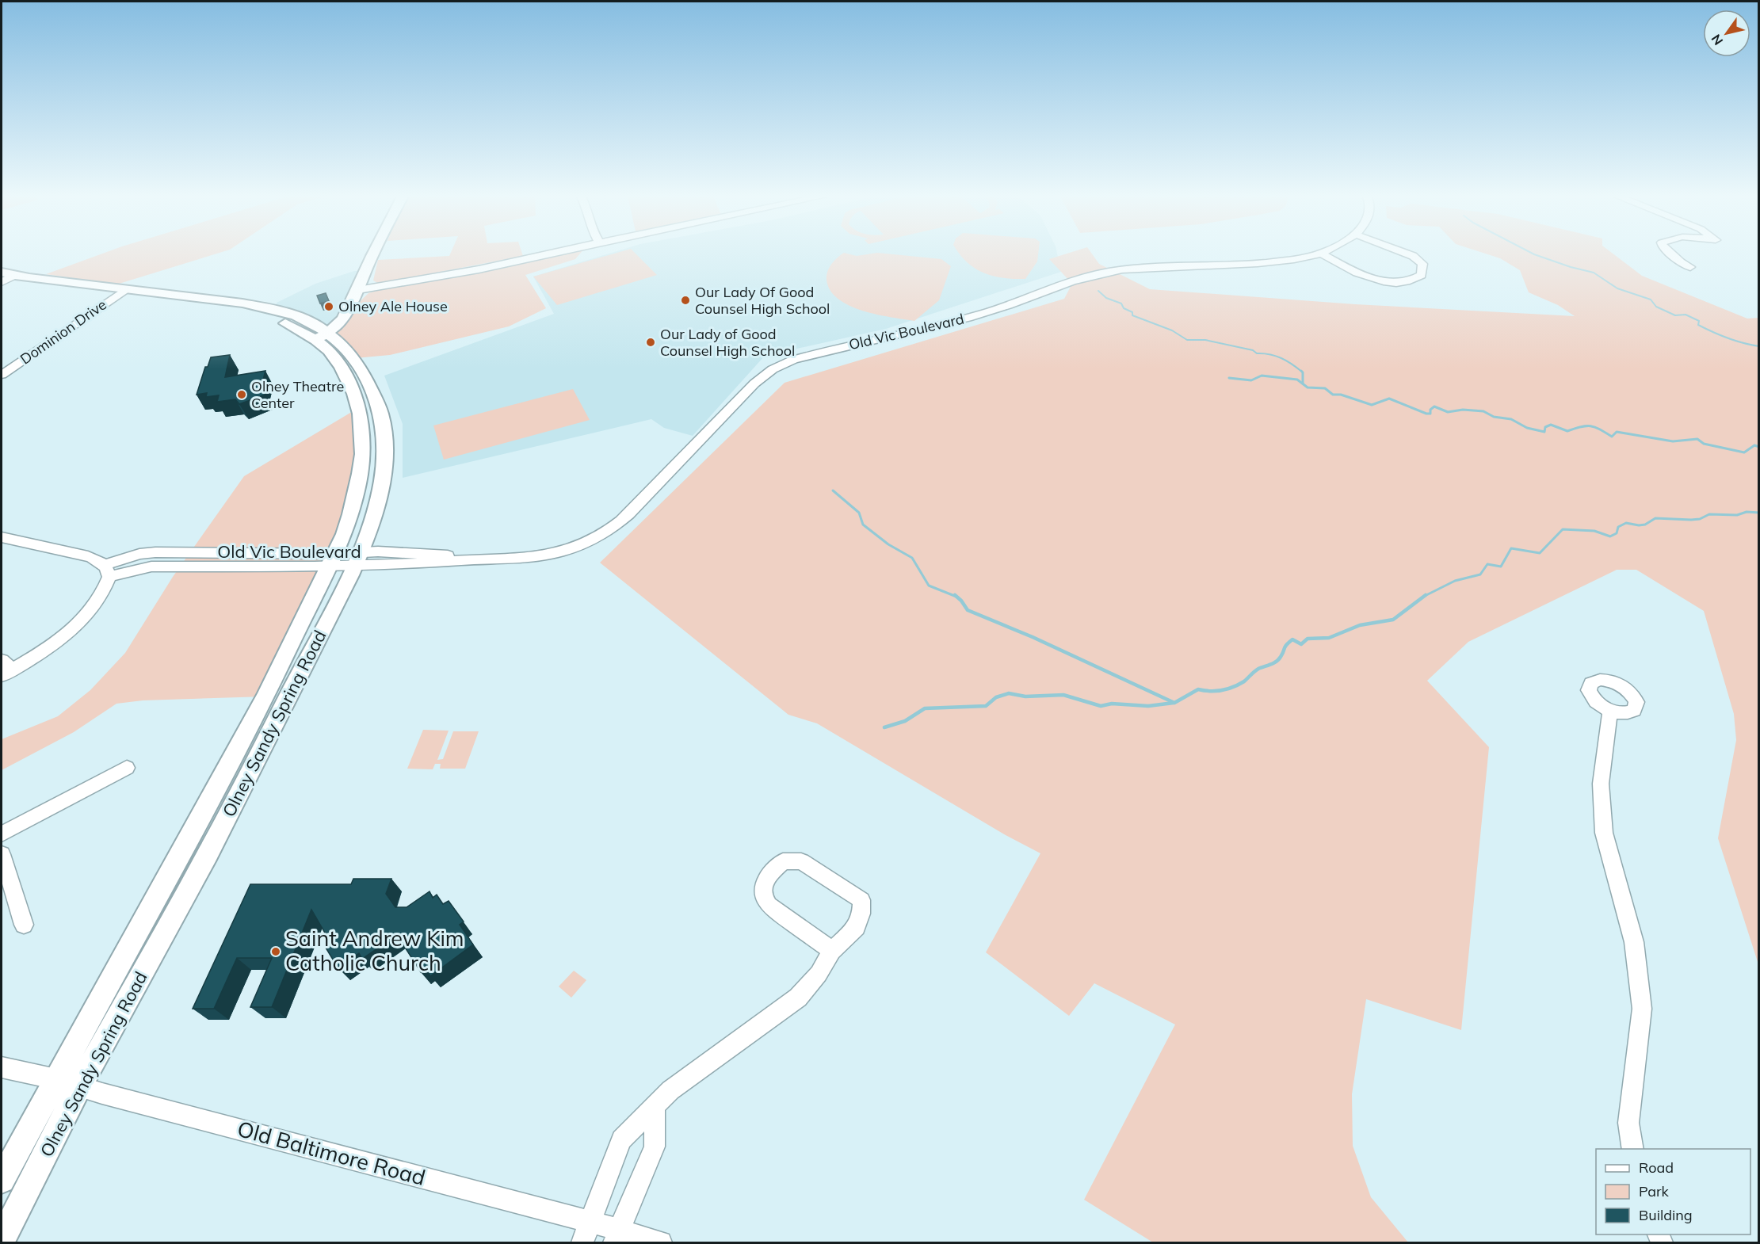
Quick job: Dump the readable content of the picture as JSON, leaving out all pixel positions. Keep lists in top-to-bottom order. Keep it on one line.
{"streets":{"main road":["Olney Sandy Spring Road"],"street":["Dominion Drive","Old Vic Boulevard","Old Baltimore Road"]},"crossings":[["Dominion Drive","Olney Sandy Spring Road"],["Old Vic Boulevard","Olney Sandy Spring Road"],["Olney Sandy Spring Road","Old Baltimore Road"]],"places":["Our Lady Of Good Counsel High School","Olney Ale House","Our Lady of Good Counsel High School","Olney Theatre Center","Saint Andrew Kim Catholic Church"],"legend":["Road","Park","Building"],"north":"bottom left"}
